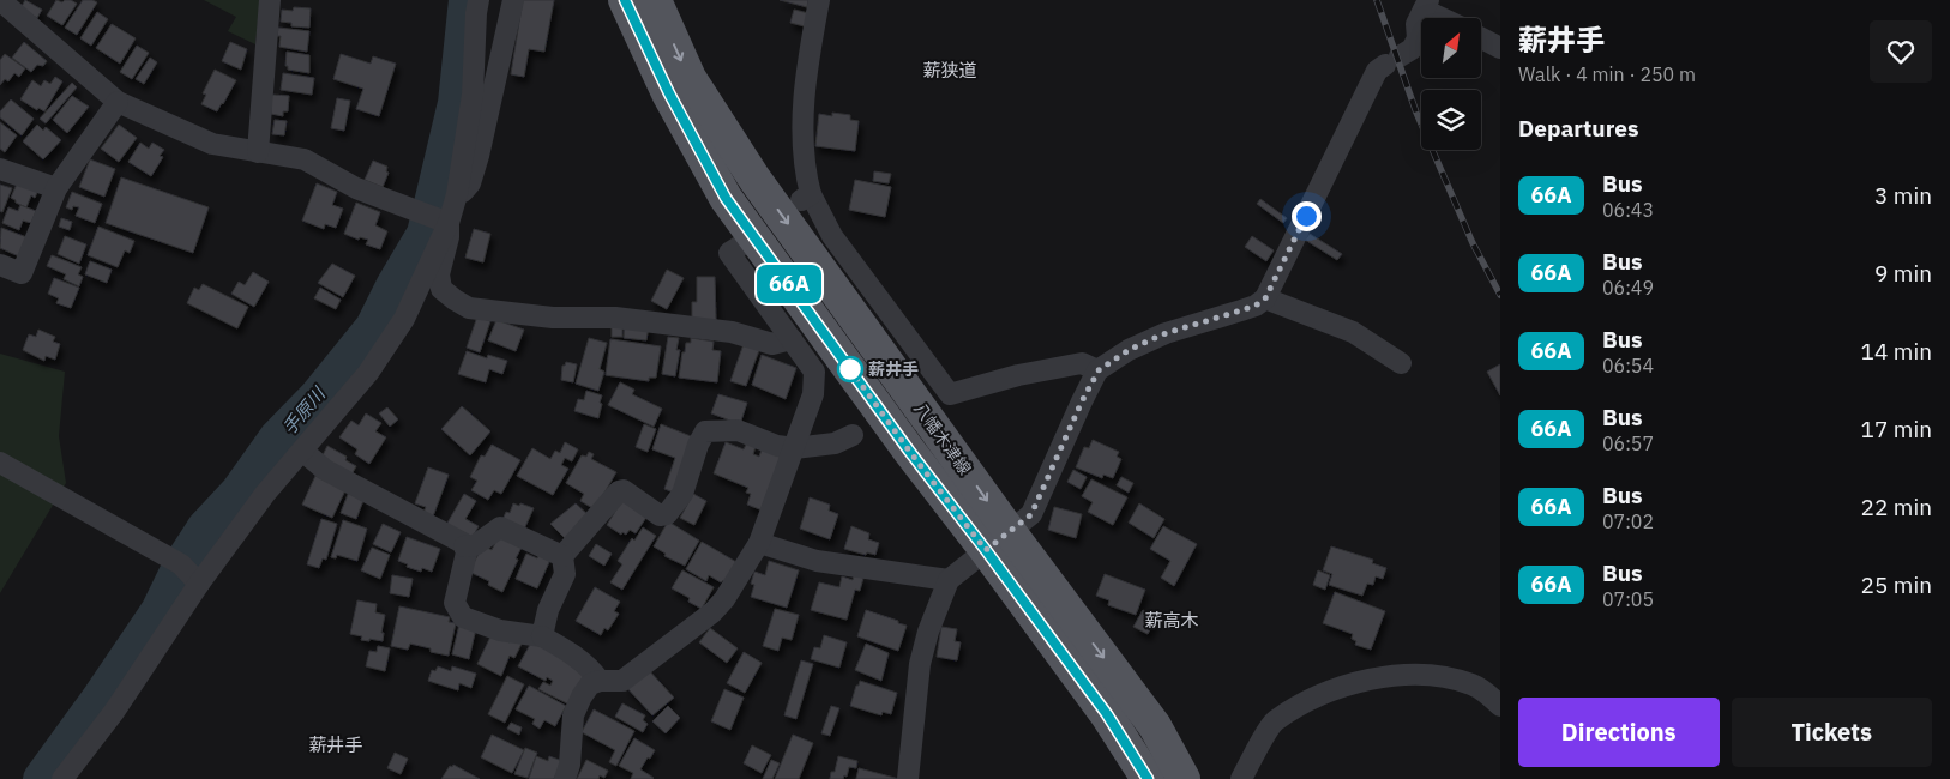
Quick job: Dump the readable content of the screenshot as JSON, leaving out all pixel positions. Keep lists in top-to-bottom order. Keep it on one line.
{"streets":{"main road":["八幡木津線"]},"districts":["薪狭道","薪高木","薪井手"],"water":["手原川"],"places":["薪井手"],"lines":["bus line 66A"],"north":"top right","page":{"on_map":"66A","heading":[["薪井手","Walk · 4 min · 250 m"],"Departures"],"list":[{"mark":"66A","name":"Bus","note":"06:43","value":"3 min"},{"mark":"66A","name":"Bus","note":"06:49","value":"9 min"},{"mark":"66A","name":"Bus","note":"06:54","value":"14 min"},{"mark":"66A","name":"Bus","note":"06:57","value":"17 min"},{"mark":"66A","name":"Bus","note":"07:02","value":"22 min"},{"mark":"66A","name":"Bus","note":"07:05","value":"25 min"}],"buttons":["Directions","Tickets"]}}
